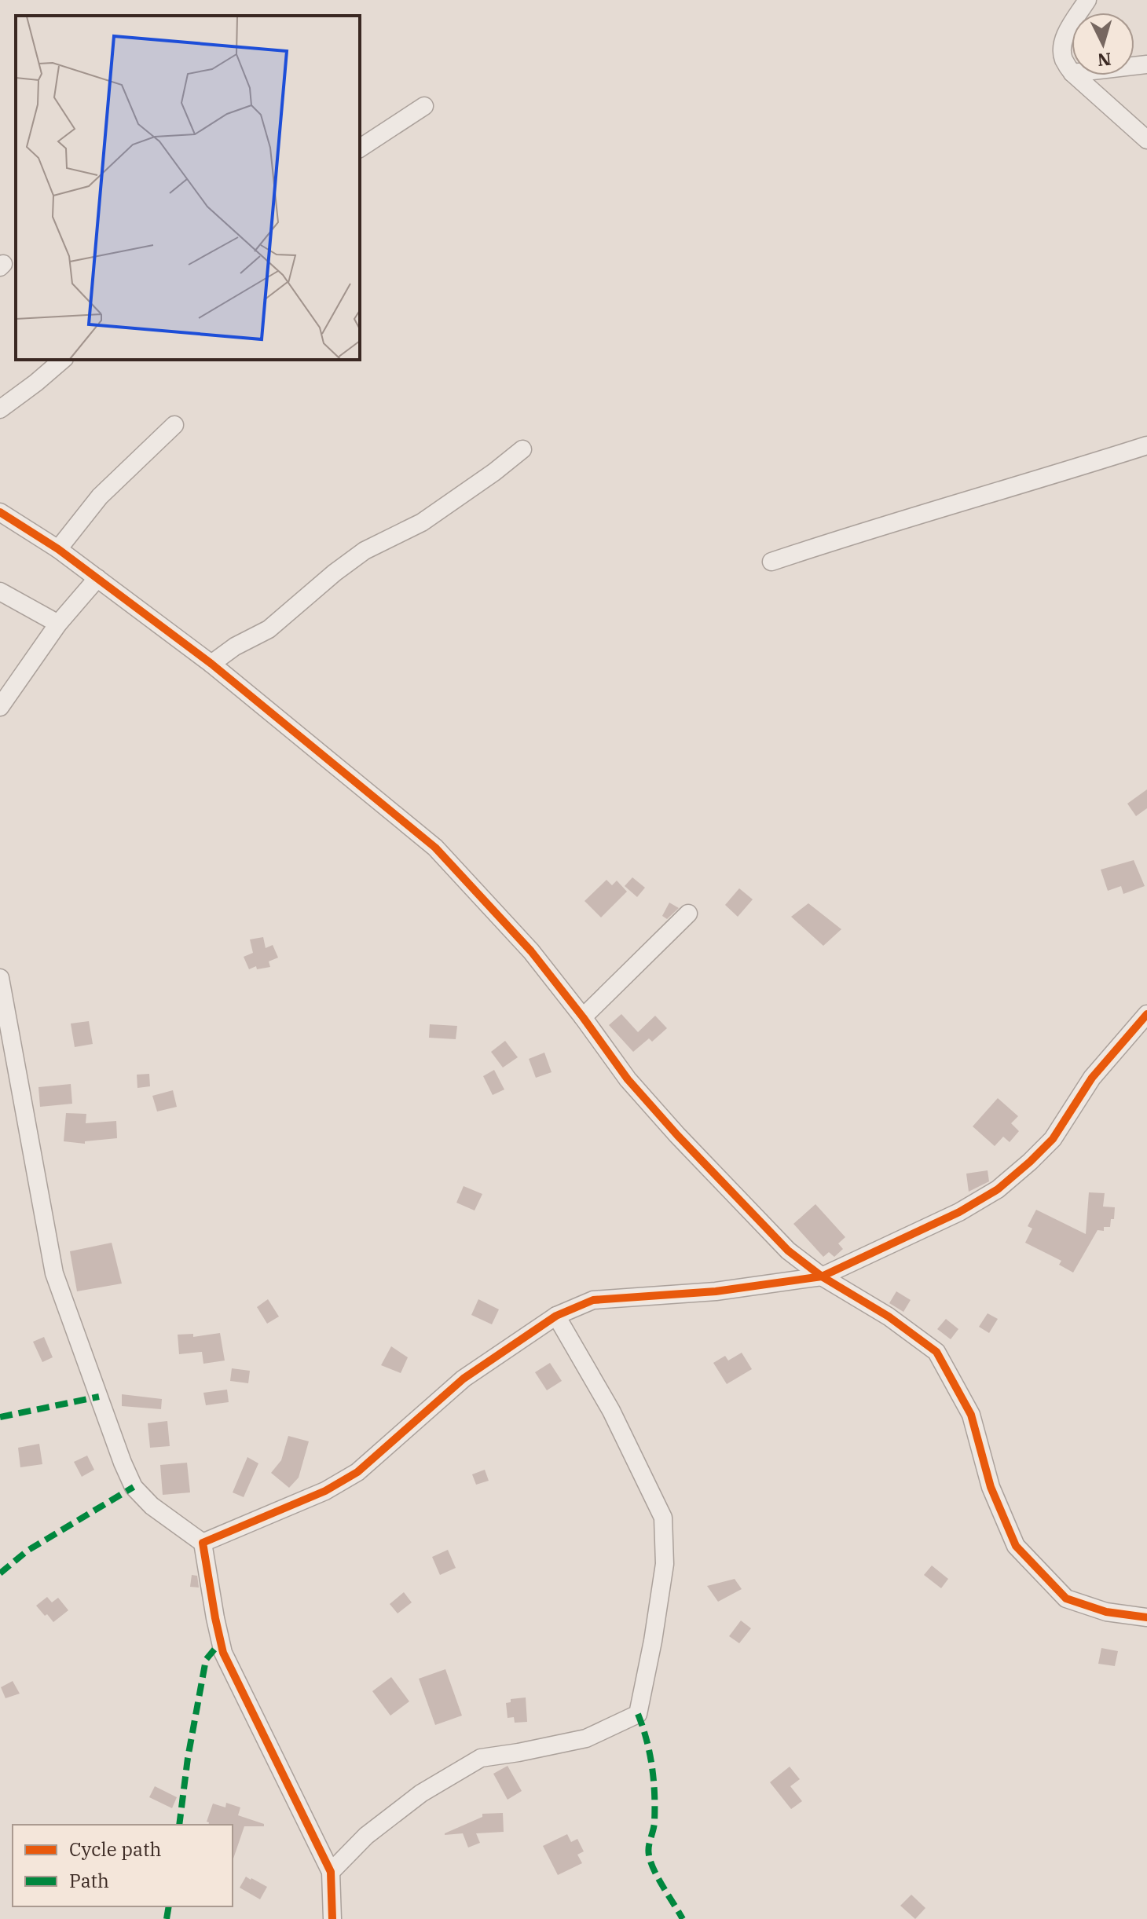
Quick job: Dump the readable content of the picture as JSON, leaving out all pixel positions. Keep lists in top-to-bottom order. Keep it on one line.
{"legend":["Cycle path","Path"],"north":"bottom"}
